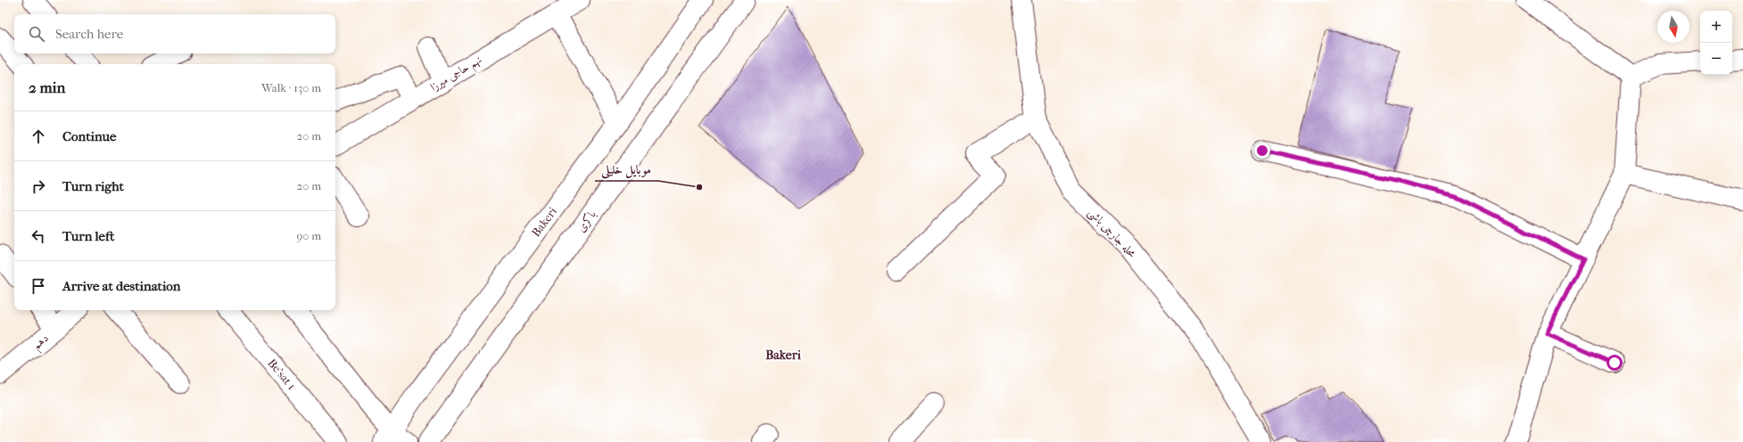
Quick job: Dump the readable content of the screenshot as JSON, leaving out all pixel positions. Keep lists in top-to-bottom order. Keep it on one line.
{"streets":{"street":["نهم حاجی میرزا","باکری","Bakeri","محله جارچی باشی","دهم","Be'sat 1"]},"districts":["Bakeri"],"places":["موبایل خلیلی"],"north":"bottom","page":{"map_buttons":["+","−"],"search":"Search here","heading":["2 min","Walk · 130 m"],"list":[["Continue","20 m"],["Turn right","20 m"],["Turn left","90 m"],"Arrive at destination"]}}
